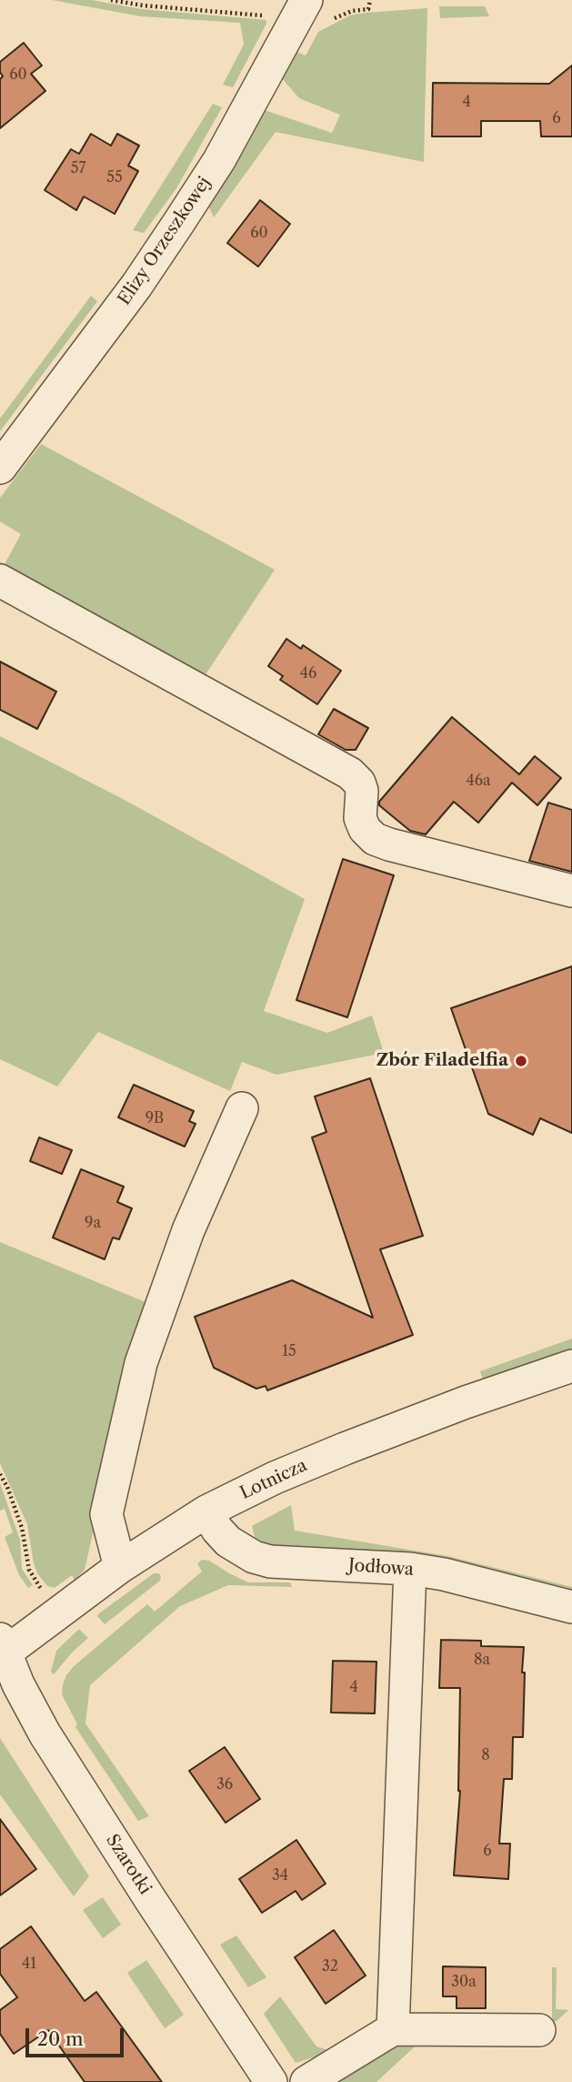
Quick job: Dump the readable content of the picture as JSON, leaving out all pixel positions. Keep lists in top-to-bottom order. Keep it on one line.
{"streets":{"street":["Elizy Orzeszkowej","Lotnicza","Jodłowa","Szarotki"]},"crossings":[["Lotnicza","Jodłowa"],["Lotnicza","Szarotki"]],"places":["Zbór Filadelfia"],"house_numbers":["60","4","6","57","55","60","46","46a","9B","9a","15","8a","4","8","36","6","34","41","32","30a"],"scale_bar":"20 m"}
